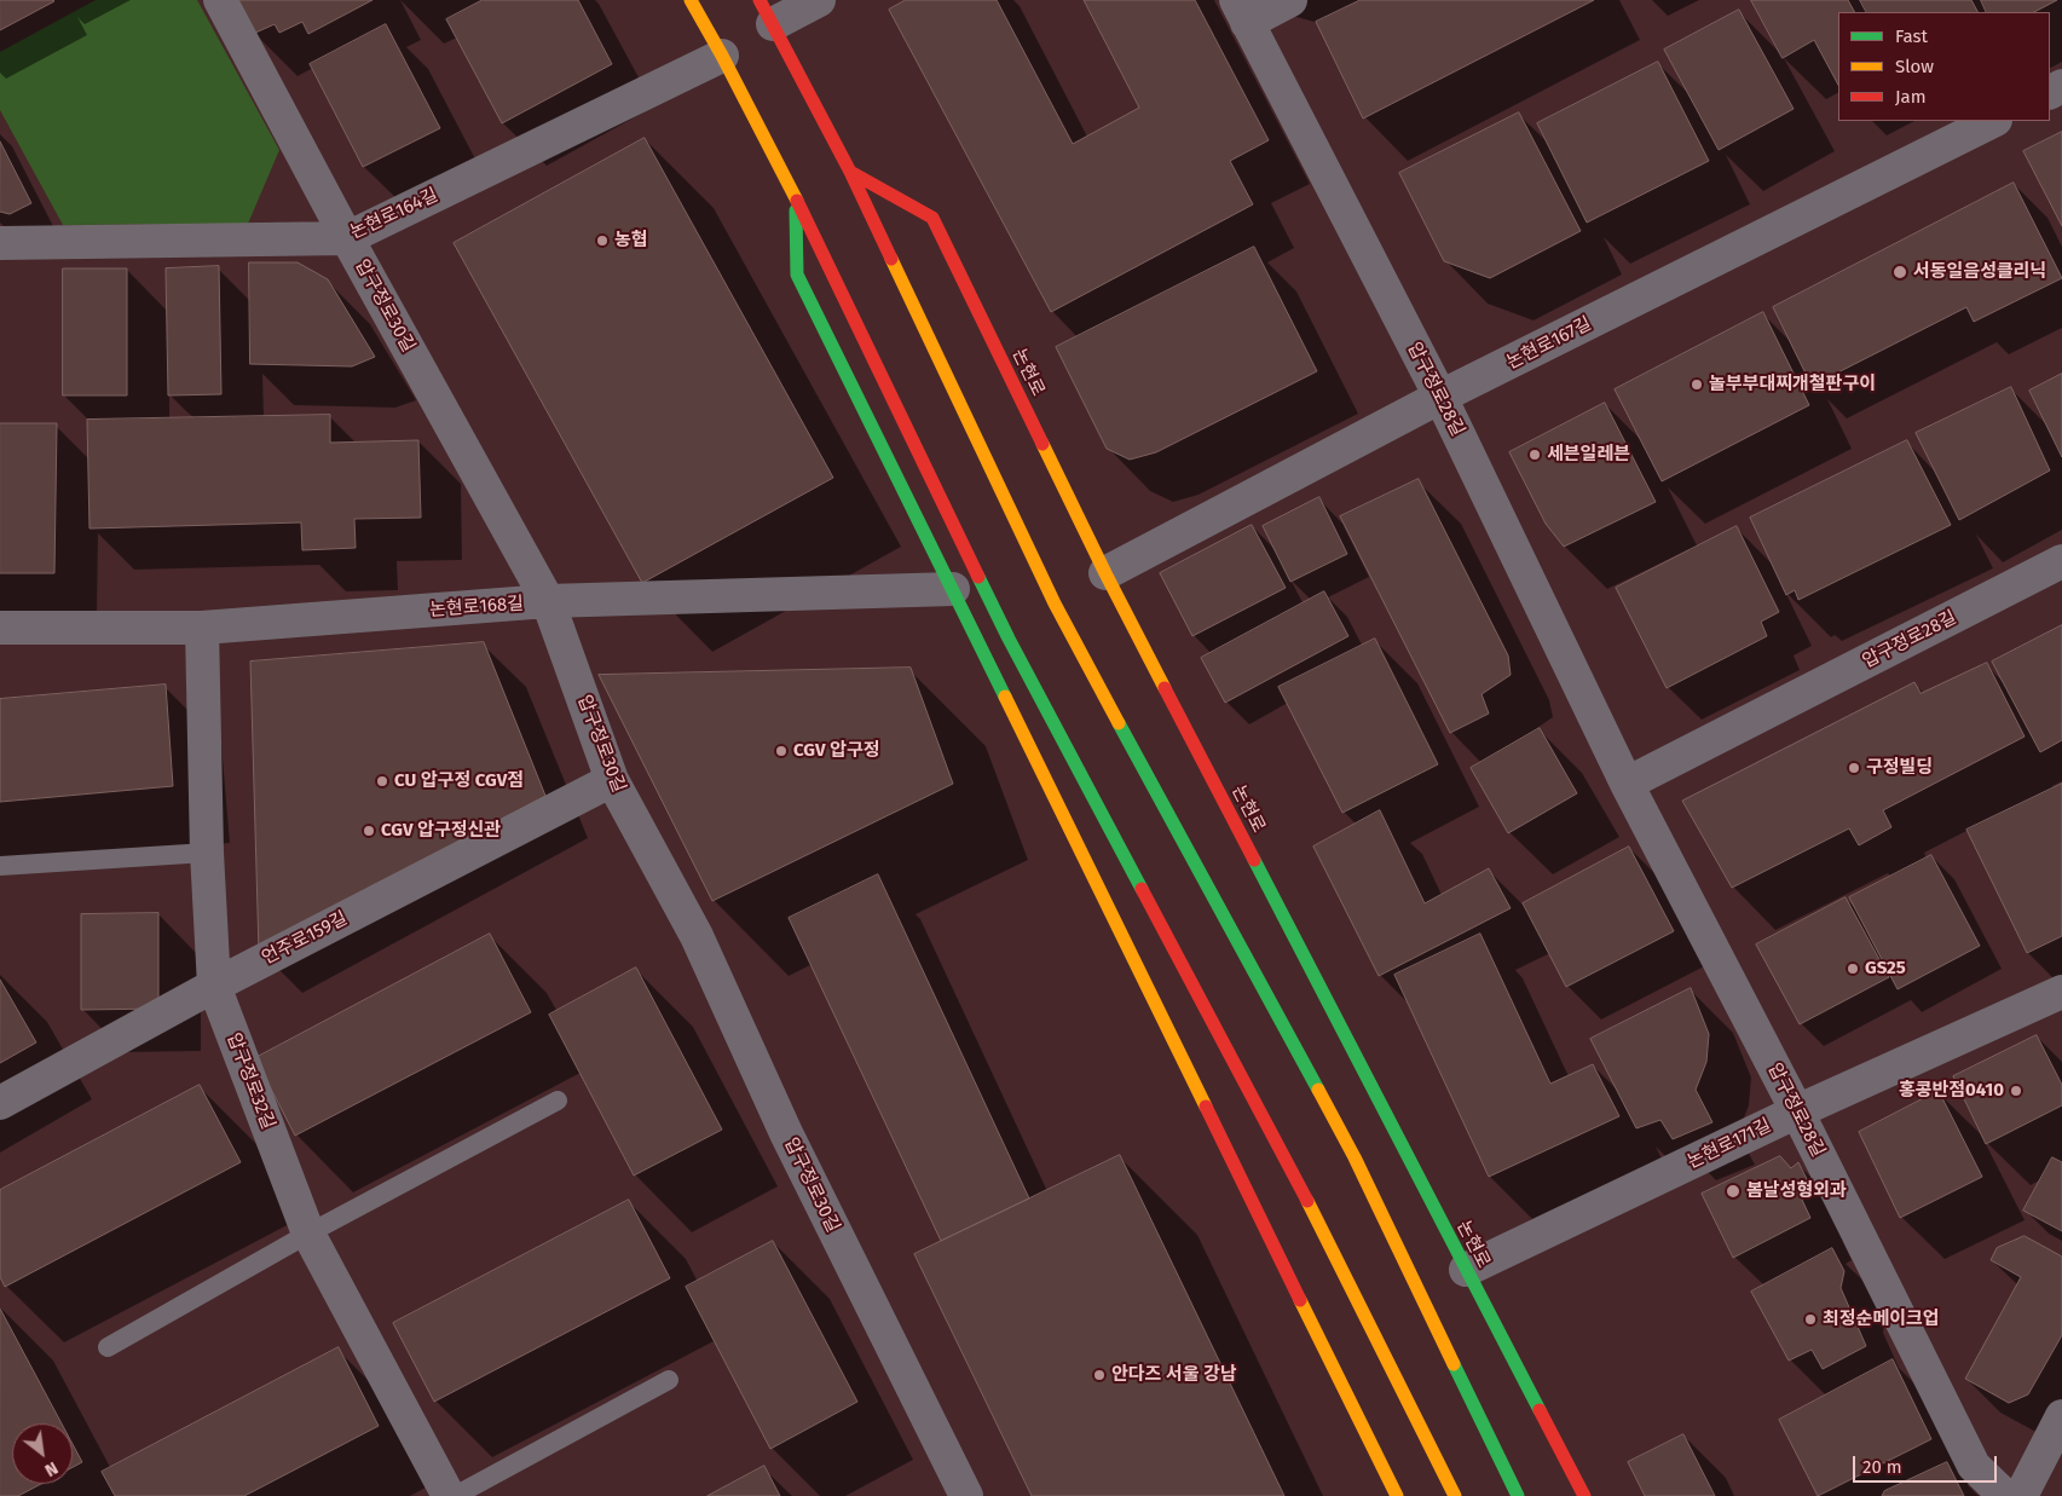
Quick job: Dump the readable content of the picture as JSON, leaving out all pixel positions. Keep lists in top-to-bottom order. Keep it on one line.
{"streets":{"main road":["논현로"],"street":["논현로164길","압구정로30길","논현로167길","압구정로28길","논현로168길","언주로159길","압구정로32길","논현로171길"]},"crossings":[["논현로164길","압구정로30길"],["압구정로30길","논현로168길"],["압구정로30길","언주로159길"],["논현로167길","논현로"],["논현로167길","압구정로28길"],["논현로","논현로171길"],["압구정로28길","논현로171길"],["논현로168길","압구정로32길"],["언주로159길","압구정로32길"]],"places":["농협","서동일음성클리닉","놀부부대찌개철판구이","세븐일레븐","CGV 압구정","구정빌딩","CU 압구정 CGV점","CGV 압구정신관","GS25","홍콩반점0410","봄날성형외과","최정순메이크업","안다즈 서울 강남"],"legend":["Fast","Slow","Jam"],"scale_bar":"20 m","north":"bottom right"}
